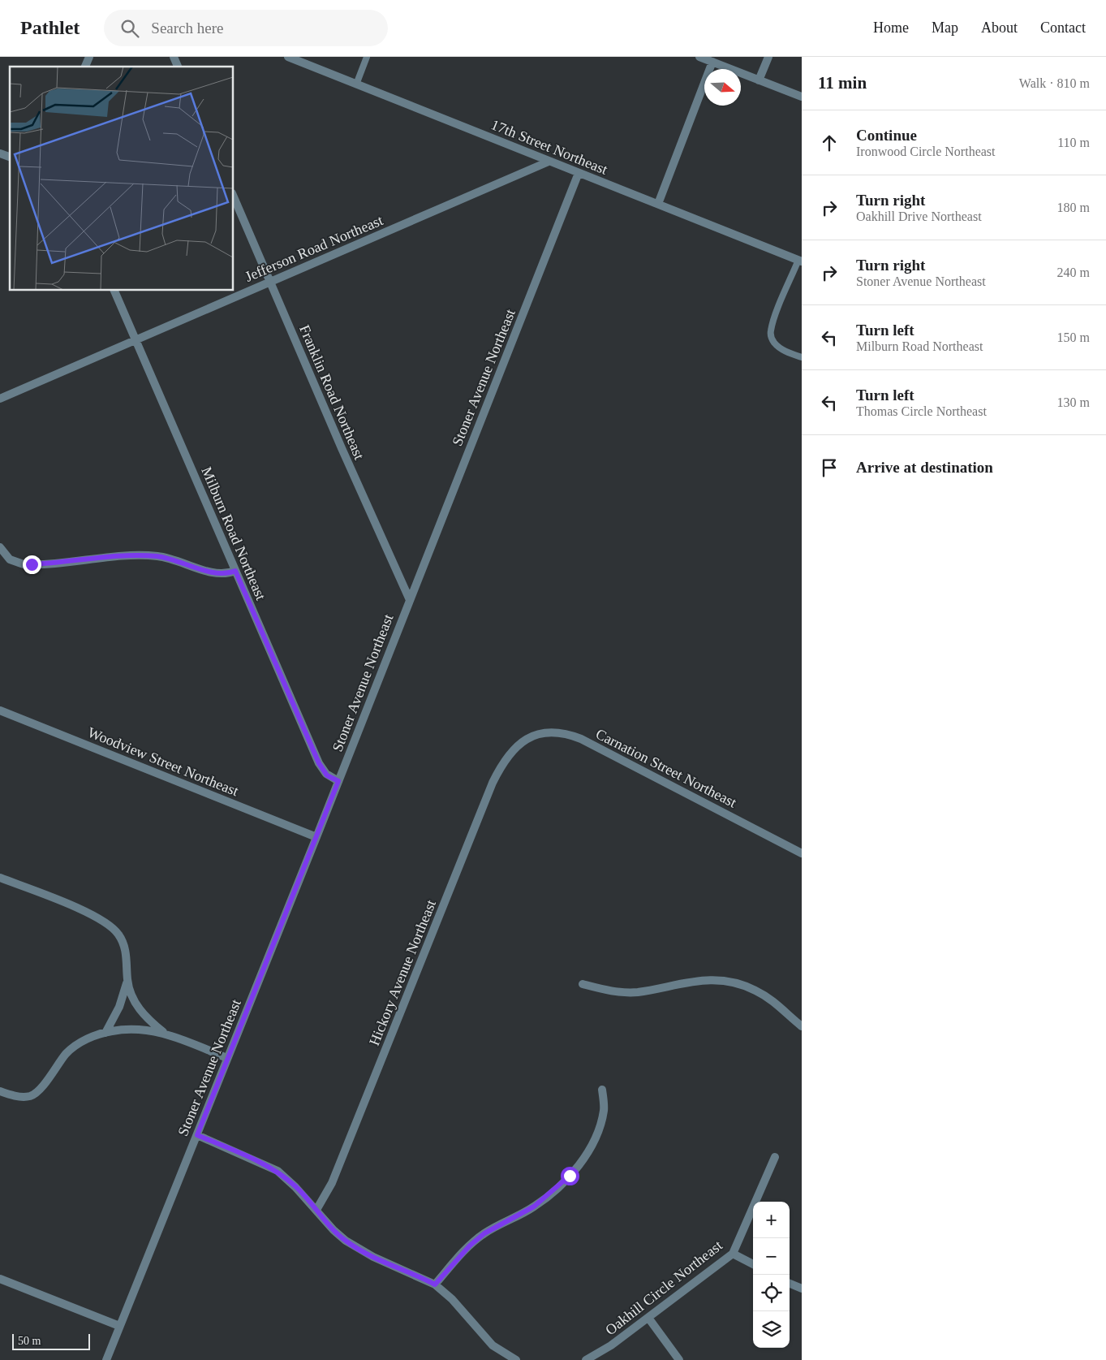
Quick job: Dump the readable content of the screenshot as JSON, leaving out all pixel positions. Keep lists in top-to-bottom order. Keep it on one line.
{"streets":{"street":["17th Street Northeast","Jefferson Road Northeast","Stoner Avenue Northeast","Franklin Road Northeast","Milburn Road Northeast","Woodview Street Northeast","Carnation Street Northeast","Hickory Avenue Northeast","Oakhill Circle Northeast"]},"crossings":[["17th Street Northeast","Jefferson Road Northeast"],["17th Street Northeast","Stoner Avenue Northeast"],["Jefferson Road Northeast","Franklin Road Northeast"],["Jefferson Road Northeast","Milburn Road Northeast"],["Stoner Avenue Northeast","Franklin Road Northeast"],["Stoner Avenue Northeast","Milburn Road Northeast"],["Stoner Avenue Northeast","Woodview Street Northeast"],["Carnation Street Northeast","Hickory Avenue Northeast"]],"scale_bar":"50 m","north":"right","page":{"header":"Pathlet","search":"Search here","nav":["Home","Map","About","Contact"],"heading":["11 min","Walk · 810 m"],"list":[["Continue","Ironwood Circle Northeast","110 m"],["Turn right","Oakhill Drive Northeast","180 m"],["Turn right","Stoner Avenue Northeast","240 m"],["Turn left","Milburn Road Northeast","150 m"],["Turn left","Thomas Circle Northeast","130 m"],"Arrive at destination"],"map_buttons":["+","−"],"scale":"50 m"}}
